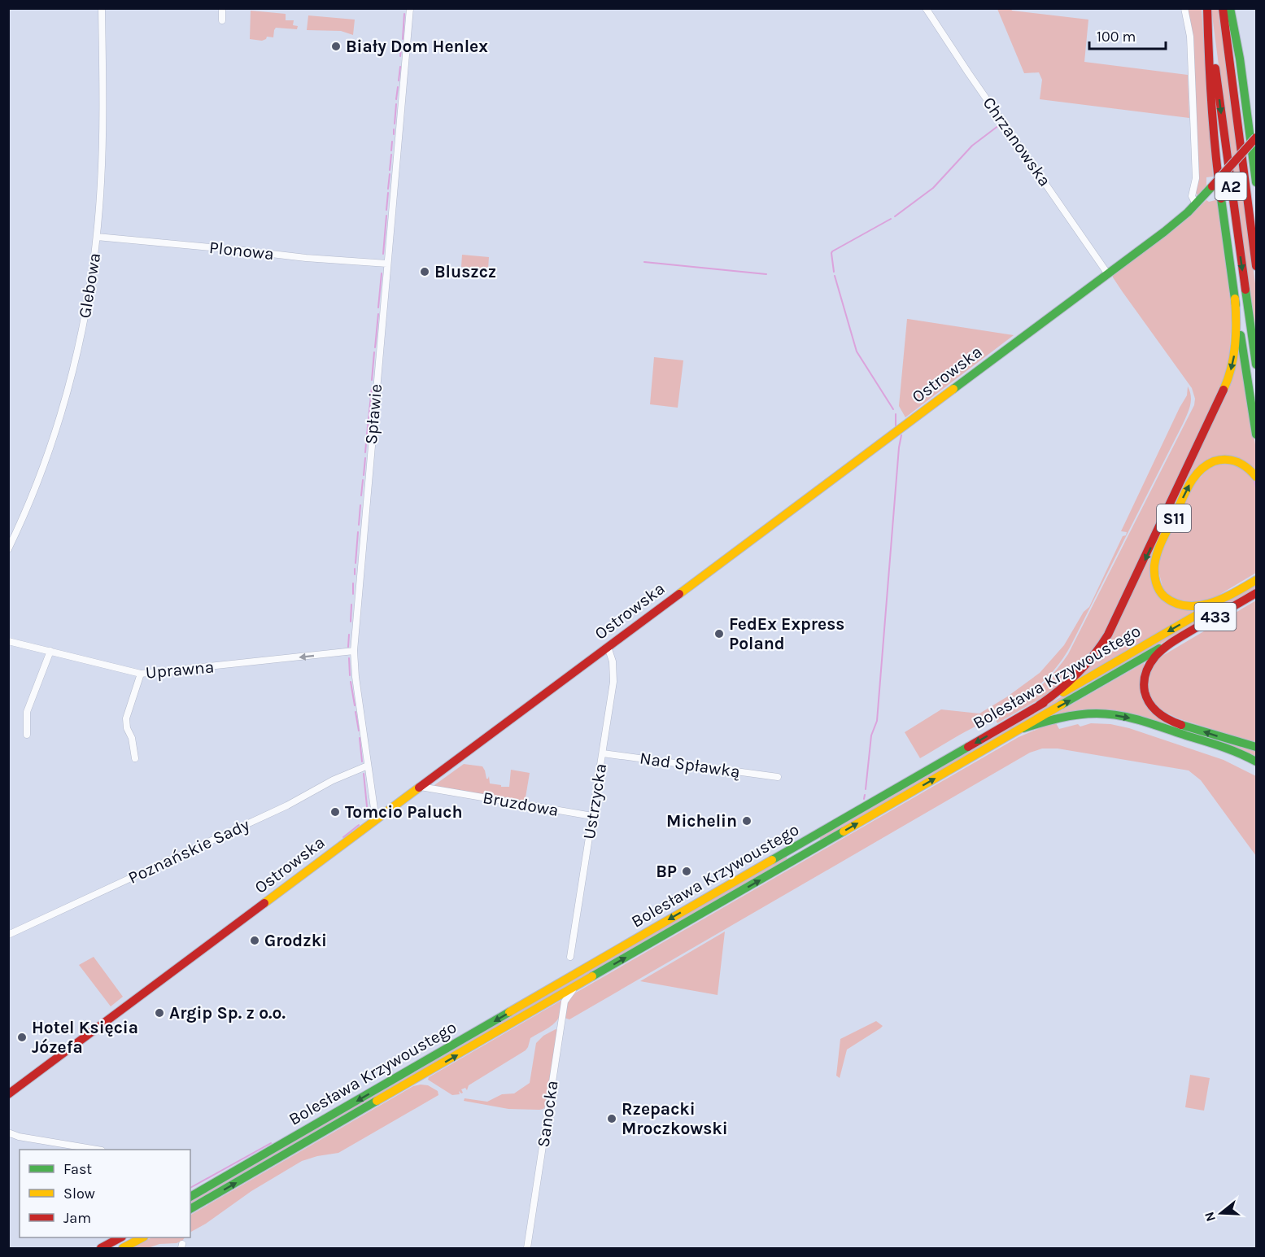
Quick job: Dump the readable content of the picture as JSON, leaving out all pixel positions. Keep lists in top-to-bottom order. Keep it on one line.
{"streets":{"main road":["A2","Ostrowska","S11","433","Bolesława Krzywoustego"],"street":["Chrzanowska","Plonowa","Glebowa","Spławie","Uprawna","Nad Spławką","Ustrzycka","Bruzdowa","Poznańskie Sady","Sanocka"]},"crossings":[["Chrzanowska","Ostrowska"],["Plonowa","Glebowa"],["Plonowa","Spławie"],["Ostrowska","Spławie"],["Ostrowska","Ustrzycka"],["Ostrowska","Bruzdowa"],["Spławie","Uprawna"],["Spławie","Poznańskie Sady"],["S11","Bolesława Krzywoustego"],["Bolesława Krzywoustego","Sanocka"],["Nad Spławką","Ustrzycka"],["Ustrzycka","Bruzdowa"]],"one_way":["Uprawna"],"places":["Biały Dom Henlex","Bluszcz","FedEx Express Poland","Tomcio Paluch","Michelin","BP","Grodzki","Argip Sp. z o.o.","Hotel Księcia Józefa","Rzepacki Mroczkowski"],"legend":["Fast","Slow","Jam"],"scale_bar":"100 m","north":"left"}
